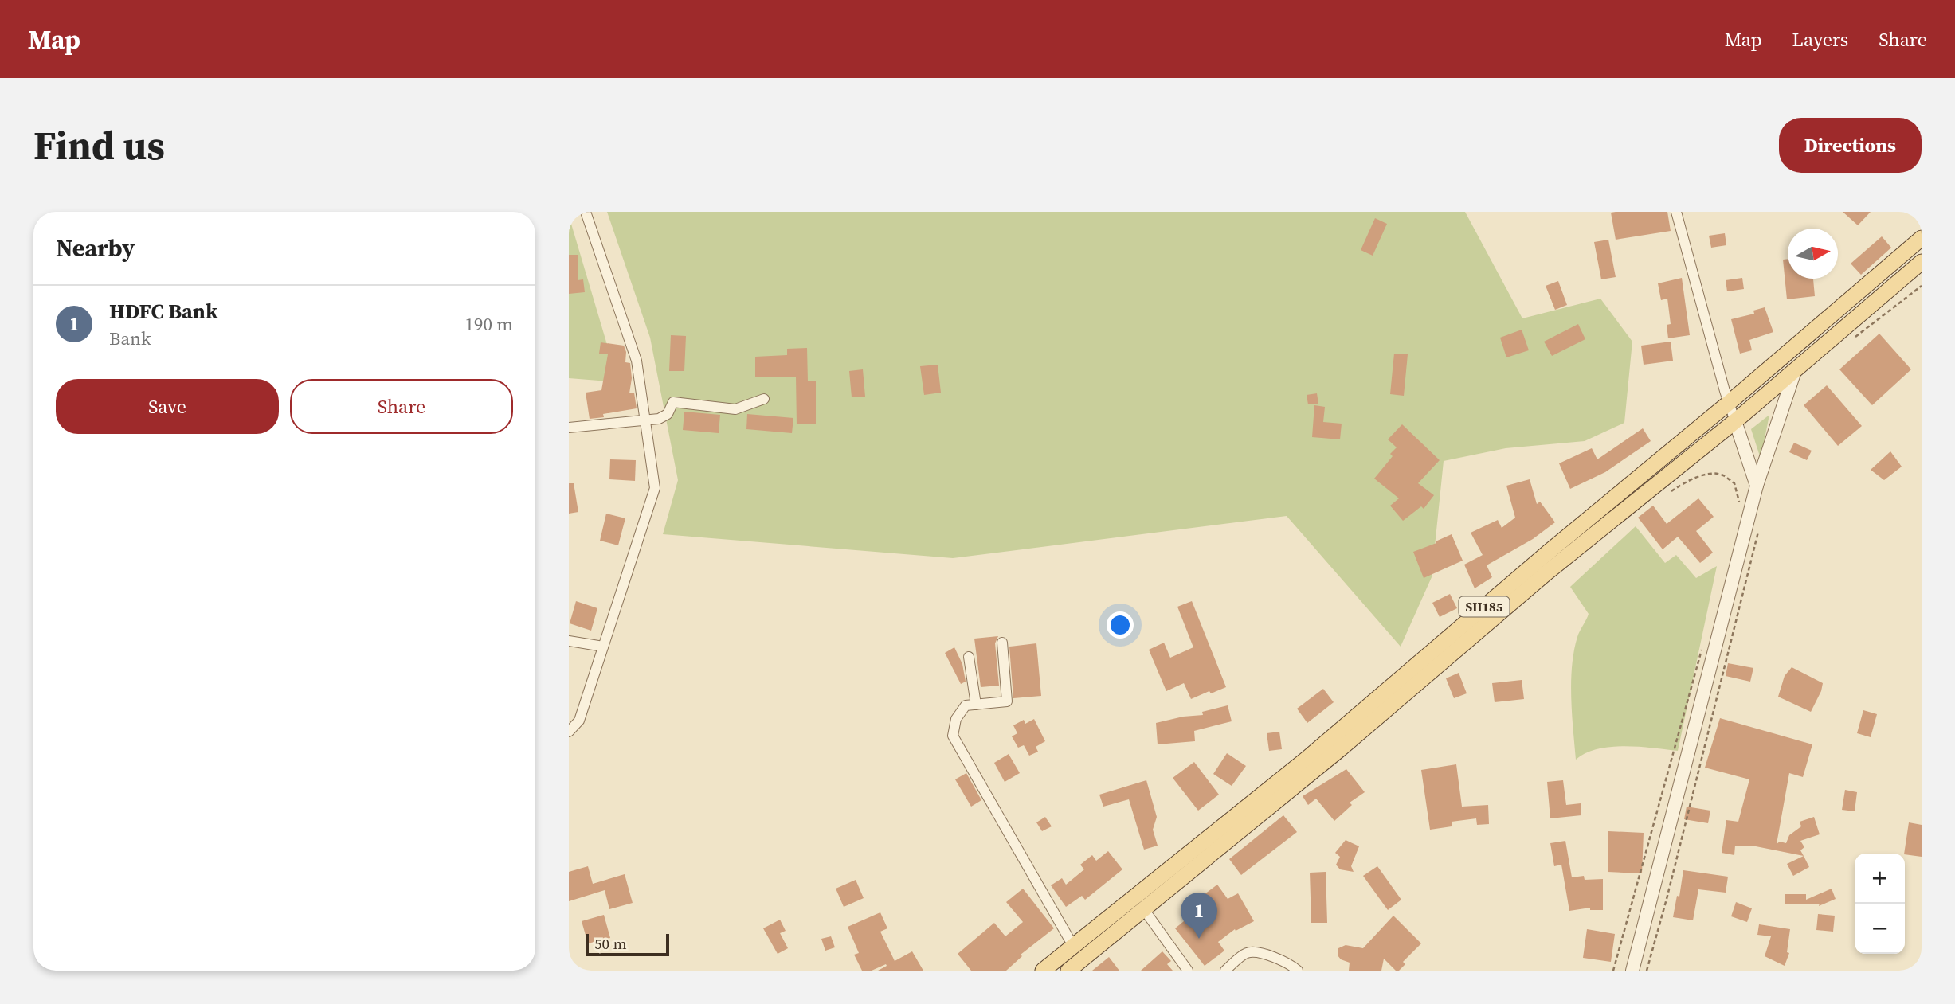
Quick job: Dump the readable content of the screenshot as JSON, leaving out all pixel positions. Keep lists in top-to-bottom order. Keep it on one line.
{"streets":{"main road":["SH185"]},"scale_bar":"50 m","north":"right","page":{"header":"Map","nav":["Map","Layers","Share"],"buttons":["Directions",["Save","Share"]],"title":"Find us","heading":"Nearby","list":[{"mark":"1","name":"HDFC Bank","note":"Bank","value":"190 m"}],"map_buttons":["+","−"],"pins":"1","scale":"50 m"}}
